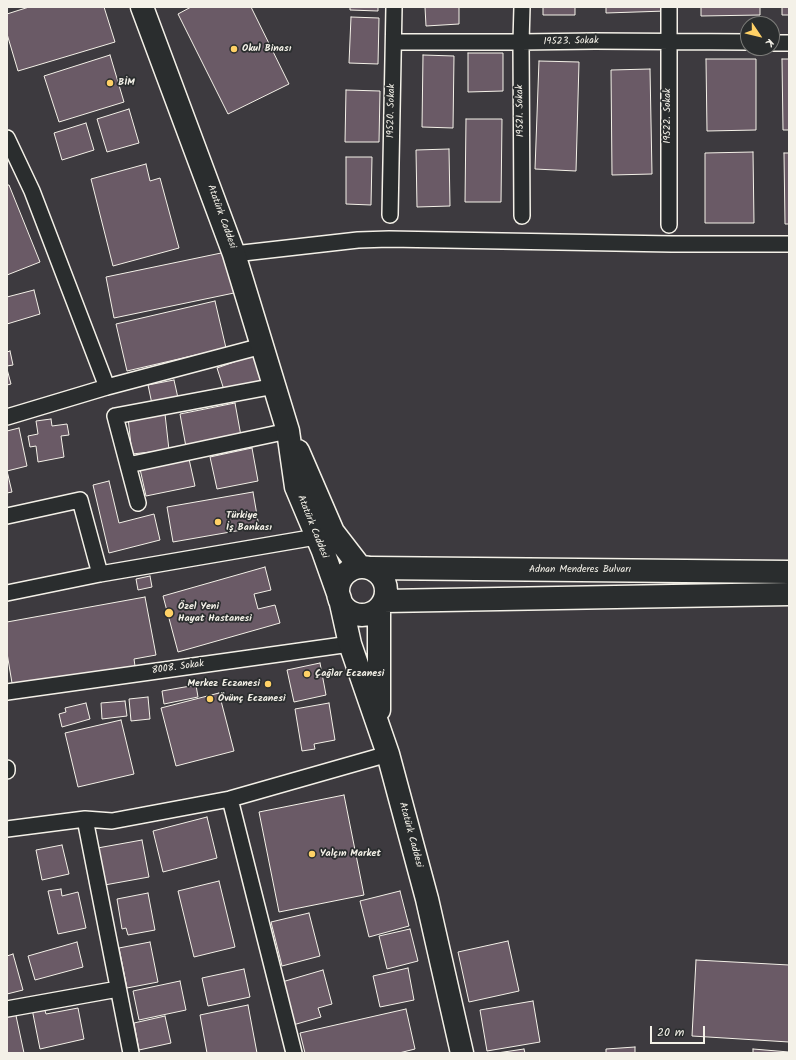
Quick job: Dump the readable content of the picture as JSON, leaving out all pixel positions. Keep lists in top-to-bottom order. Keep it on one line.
{"streets":{"street":["19523. Sokak","19520. Sokak","19521. Sokak","19522. Sokak","Atatürk Caddesi","Adnan Menderes Bulvarı","8008. Sokak"]},"crossings":[["19523. Sokak","19520. Sokak"],["19523. Sokak","19521. Sokak"],["19523. Sokak","19522. Sokak"],["Atatürk Caddesi","Adnan Menderes Bulvarı"],["Atatürk Caddesi","8008. Sokak"]],"places":["Okul Binası","BİM","Türkiye İş Bankası","Özel Yeni Hayat Hastanesi","Çağlar Eczanesi","Merkez Eczanesi","Övünç Eczanesi","Yalçın Market"],"scale_bar":"20 m","north":"bottom right"}
